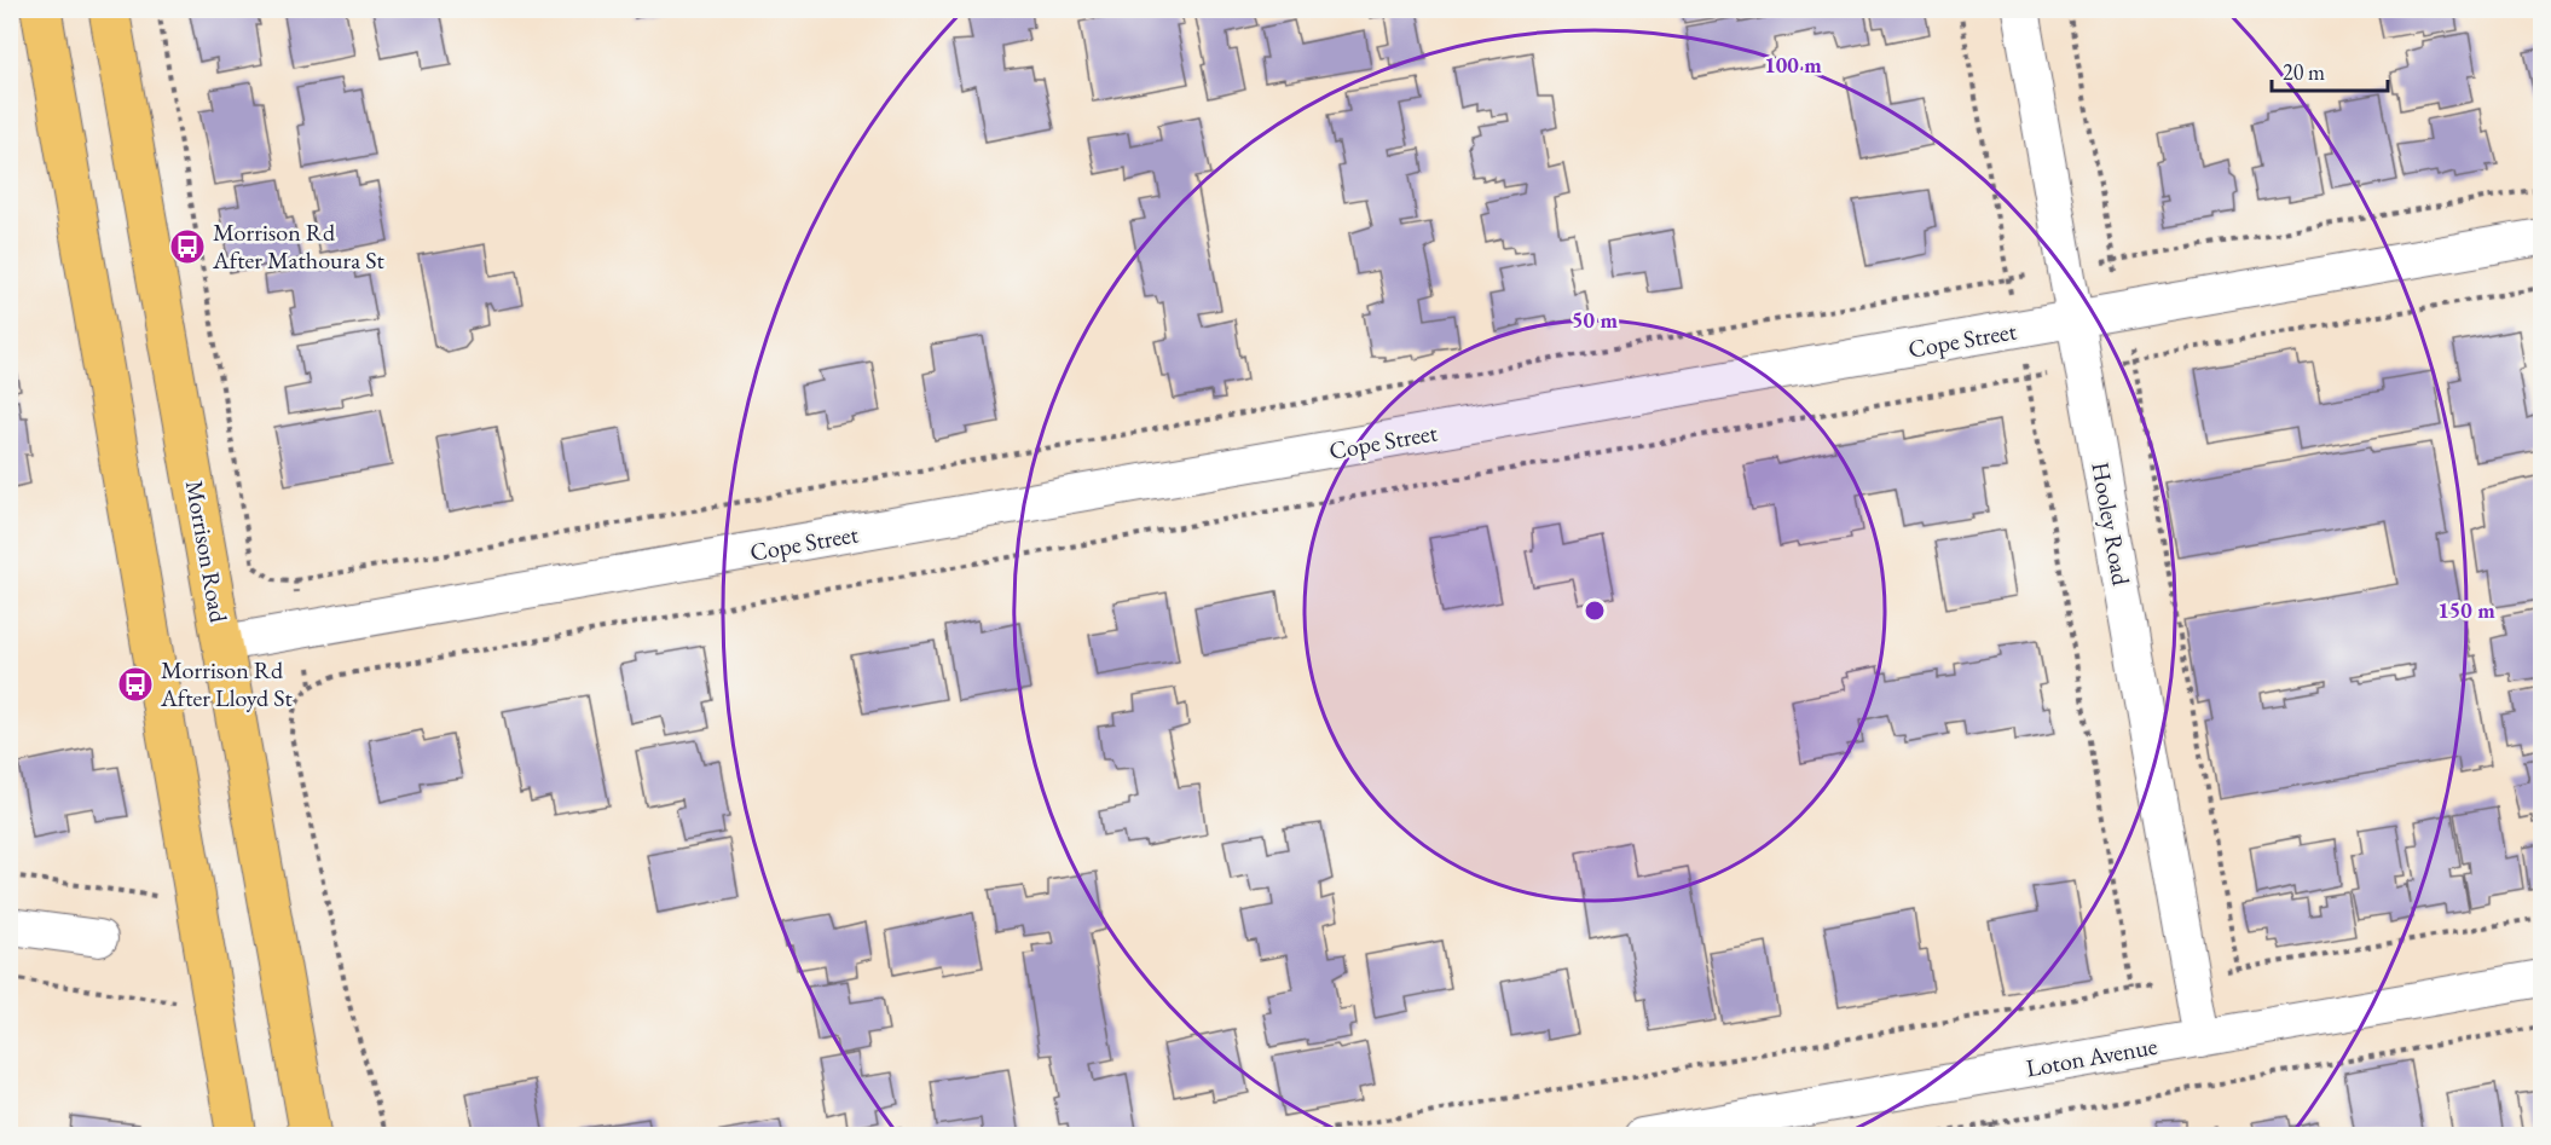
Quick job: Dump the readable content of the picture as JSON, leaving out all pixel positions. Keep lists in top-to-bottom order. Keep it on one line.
{"streets":{"main road":["Morrison Road"],"street":["Cope Street","Hooley Road","Loton Avenue"]},"crossings":[["Cope Street","Hooley Road"],["Cope Street","Morrison Road"],["Hooley Road","Loton Avenue"]],"places":{"bus stop":["Morrison Rd After Mathoura St","Morrison Rd After Lloyd St"]},"scale_bar":"20 m","rings":["100 m","50 m","150 m"]}
